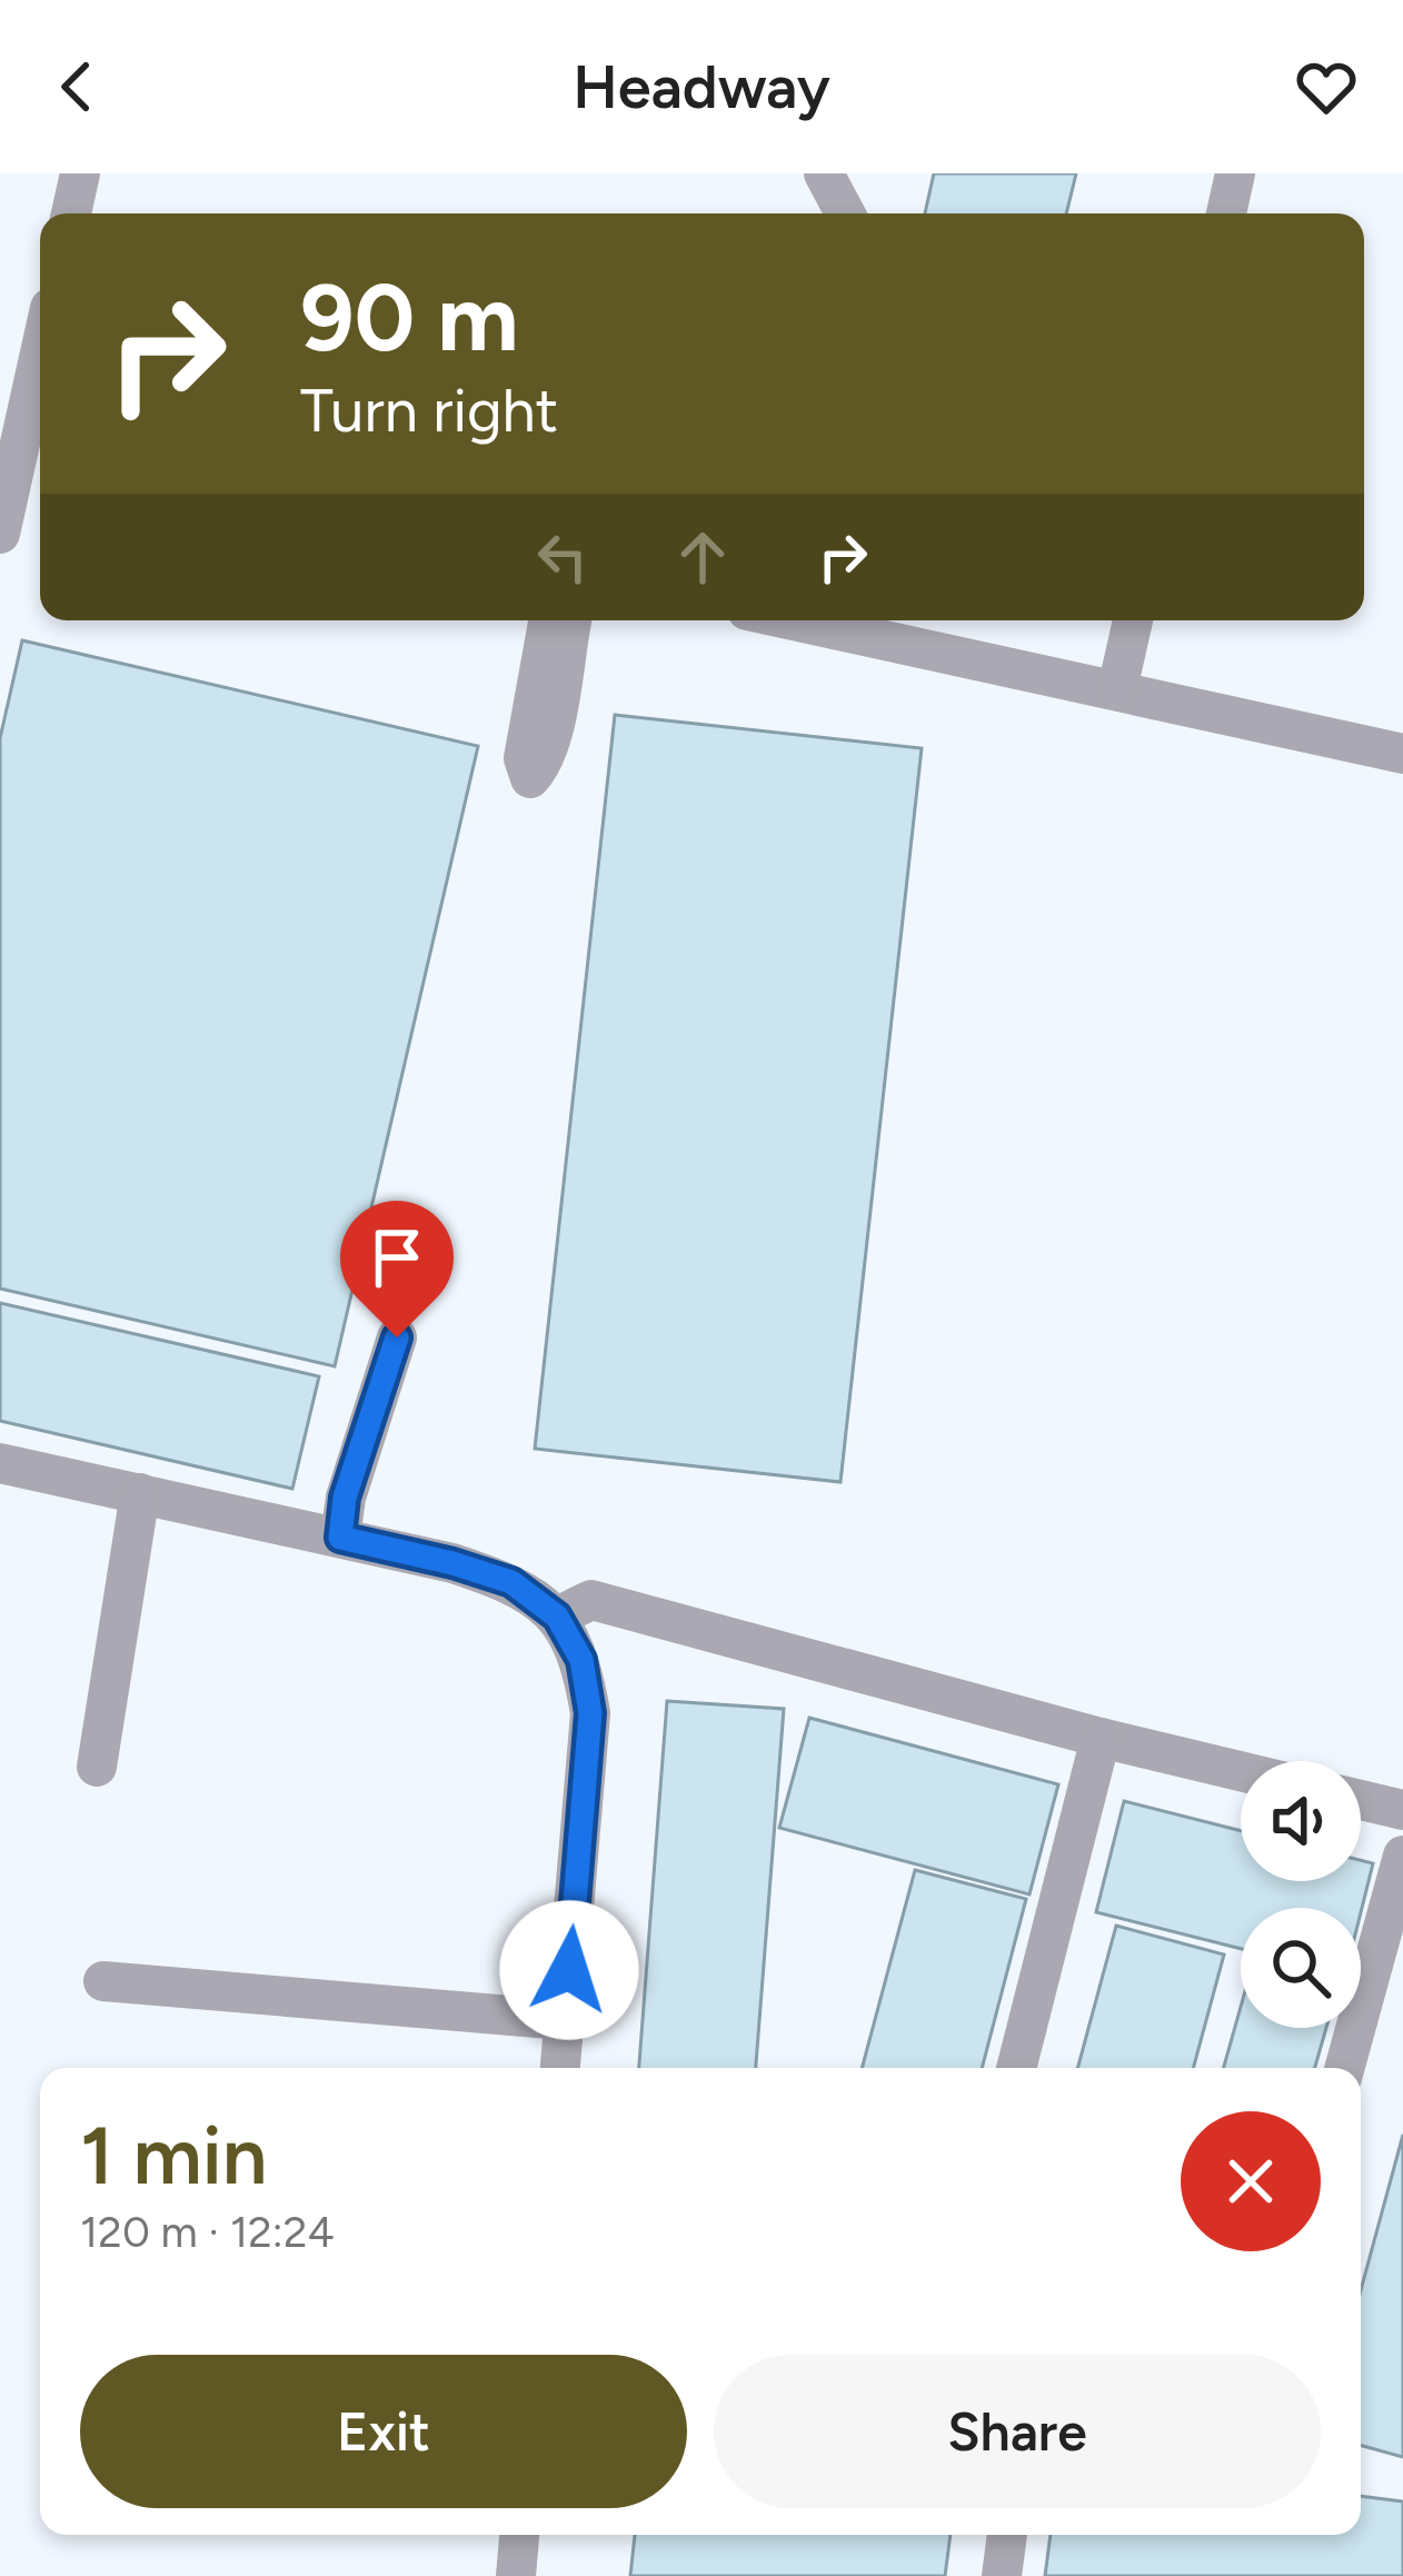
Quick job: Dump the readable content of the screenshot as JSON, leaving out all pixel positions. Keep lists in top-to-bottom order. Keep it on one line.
{"page":{"header":"Headway","turn":["90 m","Turn right"],"heading":["1 min","120 m · 12:24"],"buttons":["Exit","Share"]}}
